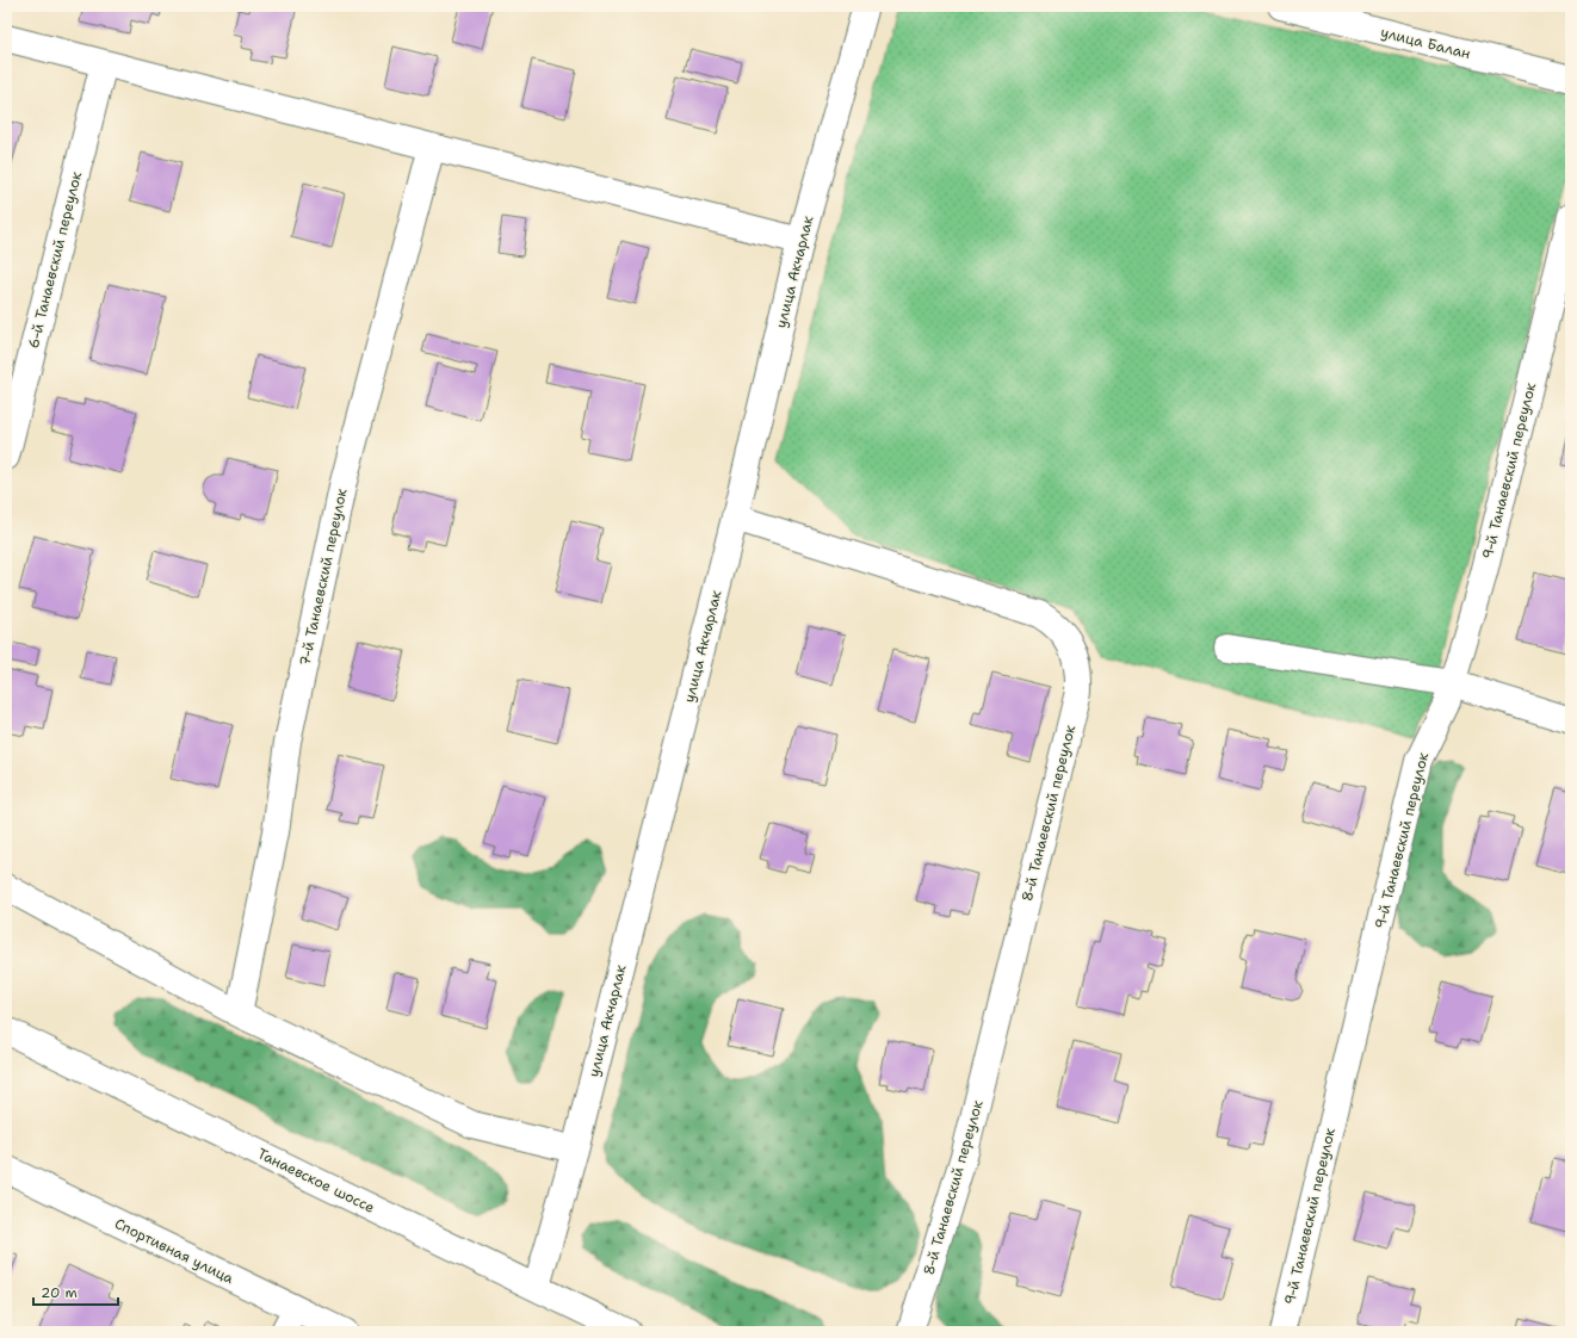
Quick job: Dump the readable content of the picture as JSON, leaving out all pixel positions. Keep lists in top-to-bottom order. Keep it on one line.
{"streets":{"street":["улица Балан","6-й Танаевский переулок","улица Акчарлак","9-й Танаевский переулок","7-й Танаевский переулок","8-й Танаевский переулок","Танаевское шоссе","Спортивная улица"]},"crossings":[["улица Акчарлак","8-й Танаевский переулок"],["улица Акчарлак","Танаевское шоссе"]],"scale_bar":"20 m"}
